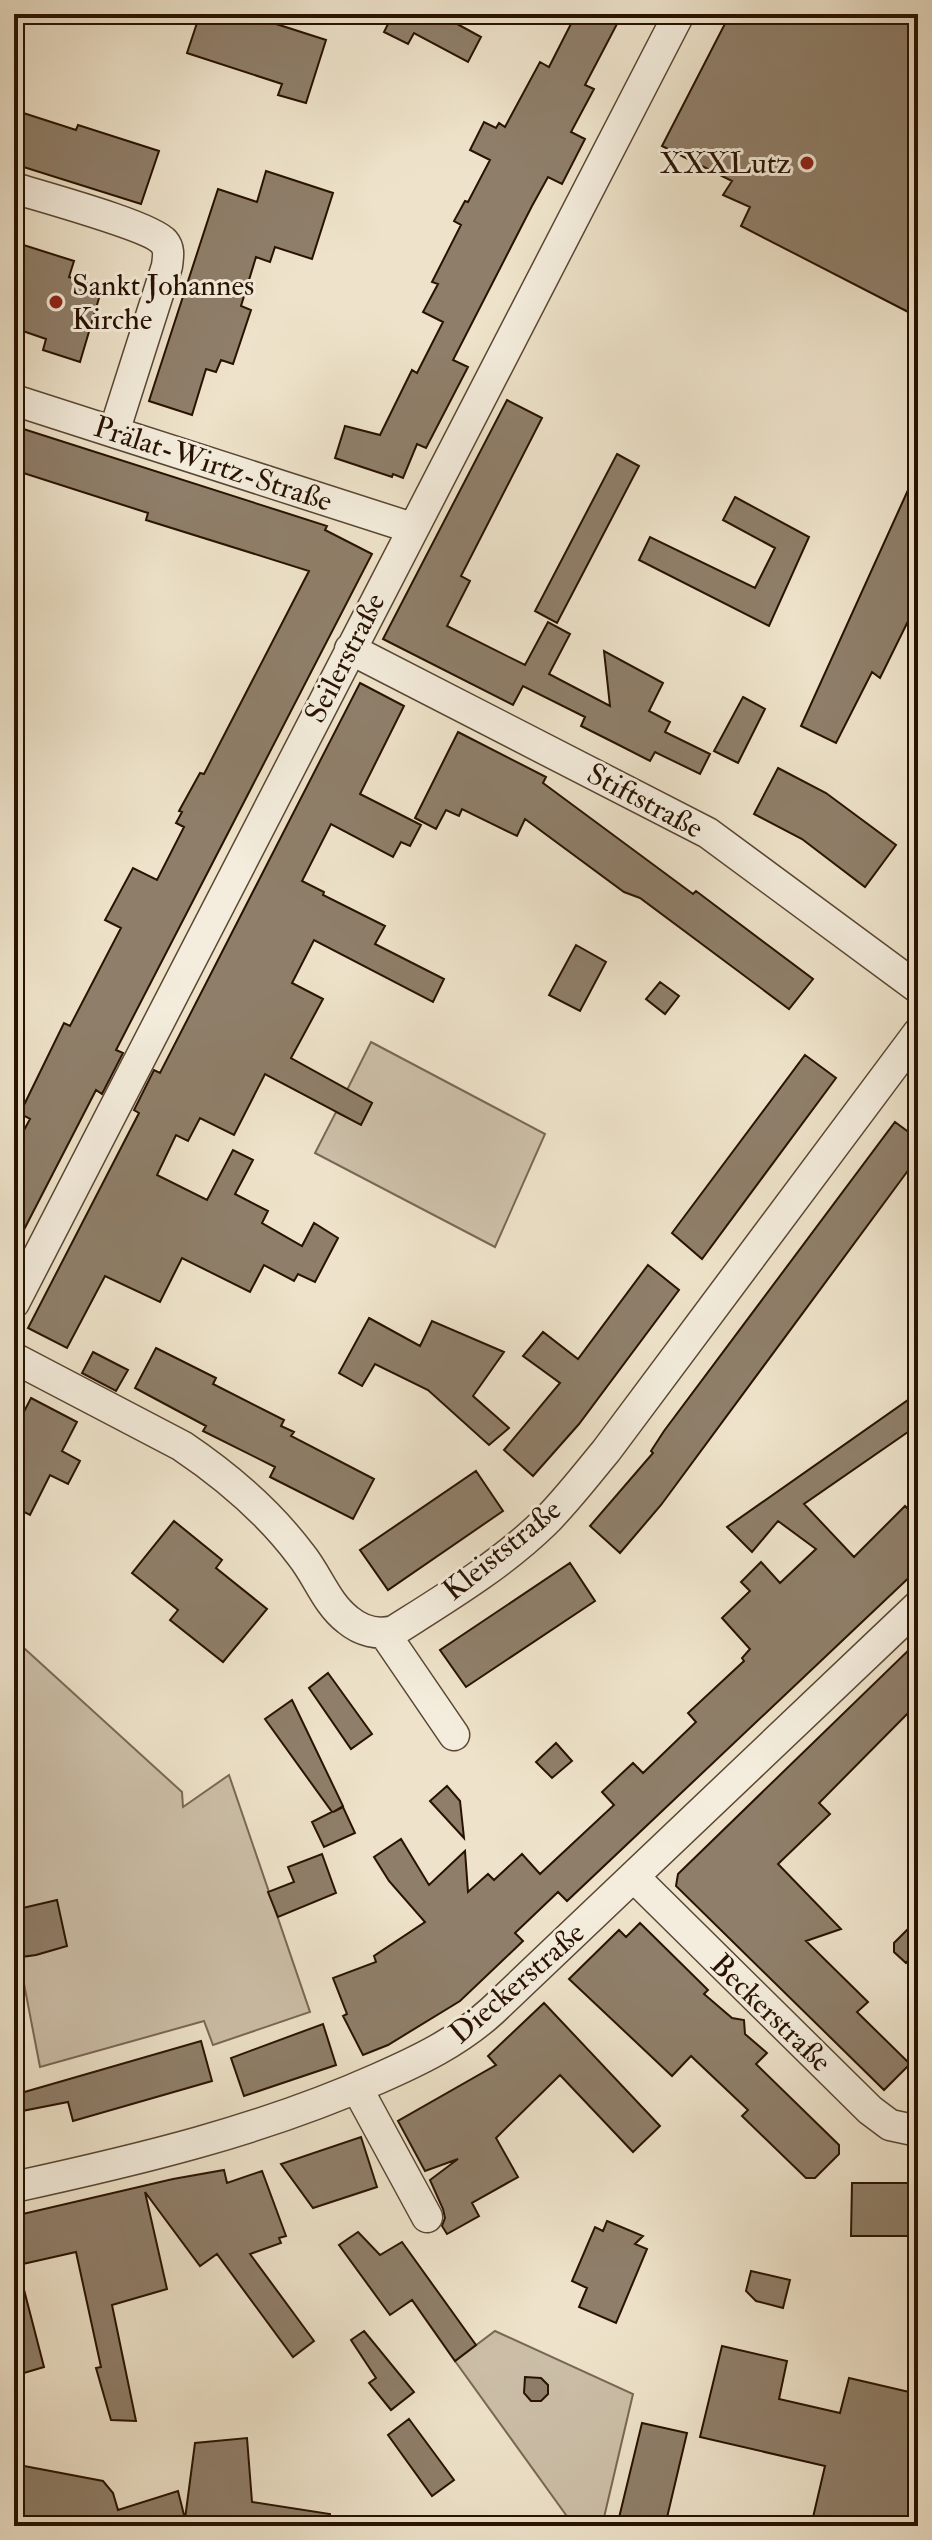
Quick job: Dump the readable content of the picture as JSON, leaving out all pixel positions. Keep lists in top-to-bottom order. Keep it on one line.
{"streets":{"street":["Prälat-Wirtz-Straße","Seilerstraße","Stiftstraße","Kleiststraße","Dieckerstraße","Beckerstraße"]},"crossings":[["Prälat-Wirtz-Straße","Seilerstraße"],["Seilerstraße","Stiftstraße"],["Dieckerstraße","Beckerstraße"]],"places":["XXXLutz","Sankt Johannes Kirche"]}
